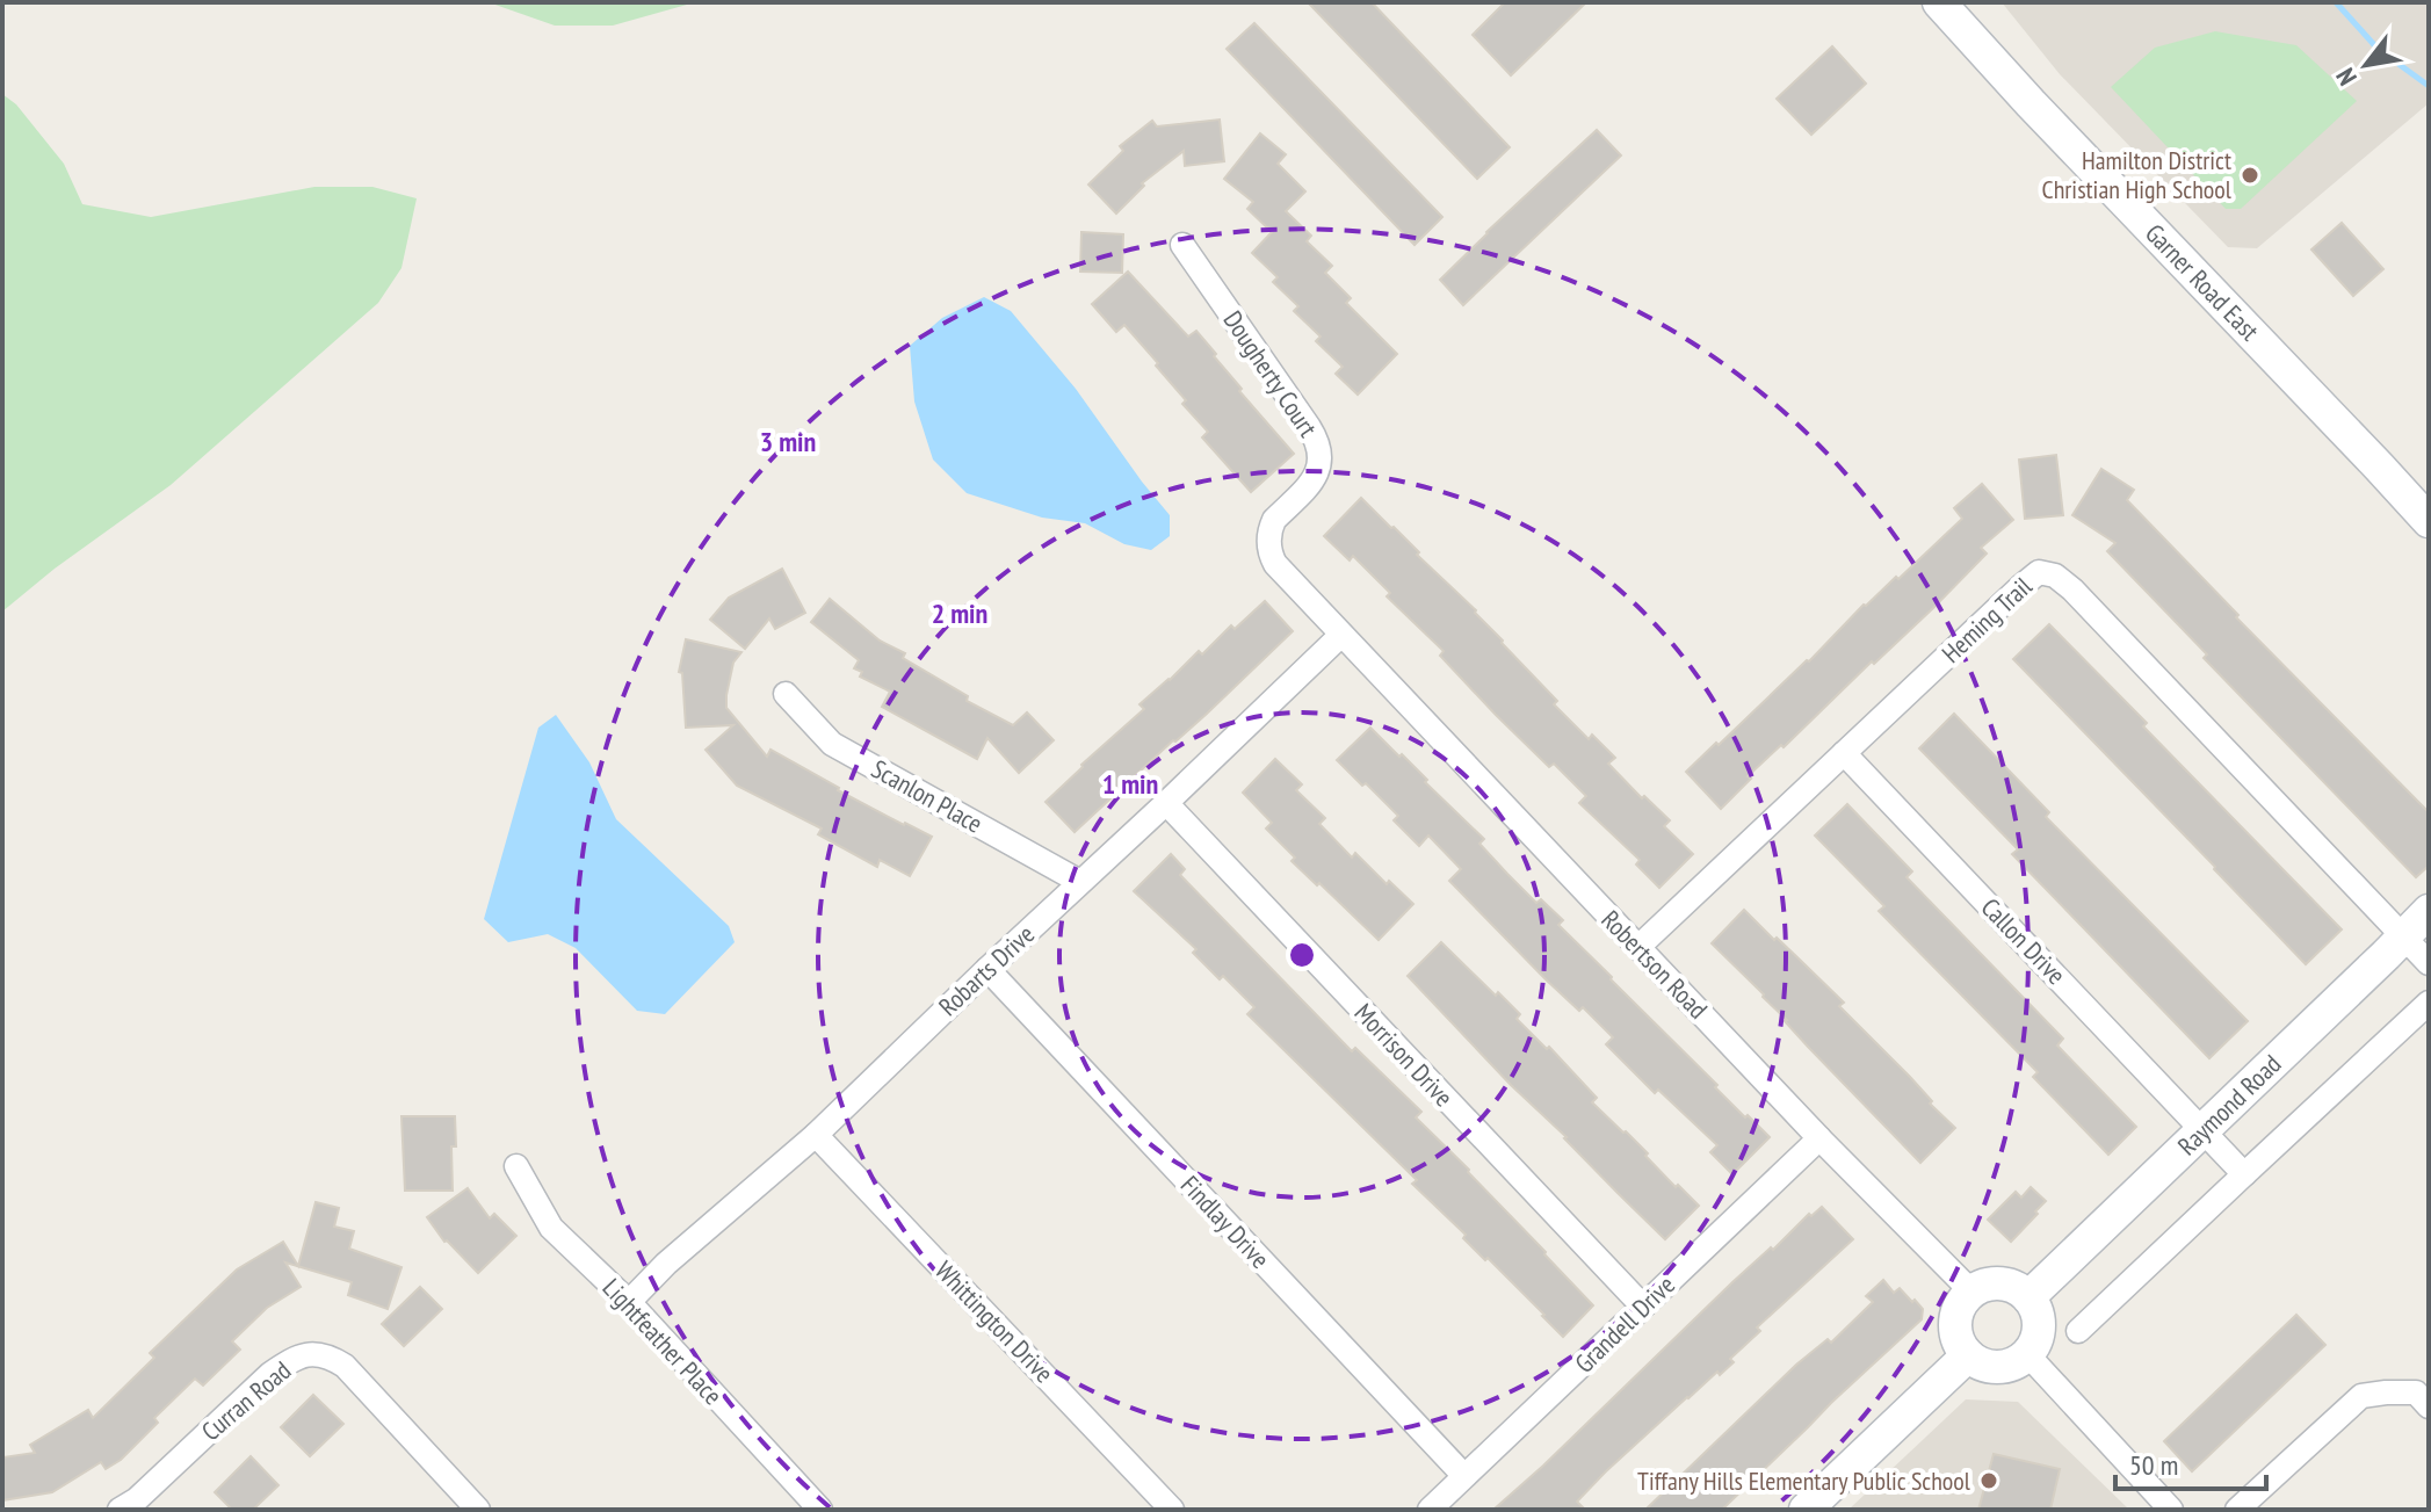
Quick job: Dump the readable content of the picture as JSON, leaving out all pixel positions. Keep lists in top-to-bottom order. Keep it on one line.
{"streets":{"street":["Garner Road East","Dougherty Court","Heming Trail","Scanlon Place","Callon Drive","Robertson Road","Robarts Drive","Morrison Drive","Raymond Road","Findlay Drive","Whittington Drive","Grandell Drive","Lightfeather Place","Curran Road"]},"crossings":[["Dougherty Court","Robertson Road"],["Dougherty Court","Robarts Drive"],["Heming Trail","Callon Drive"],["Heming Trail","Robertson Road"],["Heming Trail","Raymond Road"],["Scanlon Place","Robarts Drive"],["Callon Drive","Raymond Road"],["Robertson Road","Robarts Drive"],["Robertson Road","Raymond Road"],["Robertson Road","Grandell Drive"],["Robarts Drive","Morrison Drive"],["Robarts Drive","Findlay Drive"],["Robarts Drive","Whittington Drive"],["Robarts Drive","Lightfeather Place"],["Morrison Drive","Grandell Drive"],["Findlay Drive","Grandell Drive"]],"places":["Hamilton District Christian High School","Tiffany Hills Elementary Public School"],"scale_bar":"50 m","north":"bottom left","rings":["3 min","2 min","1 min"]}
